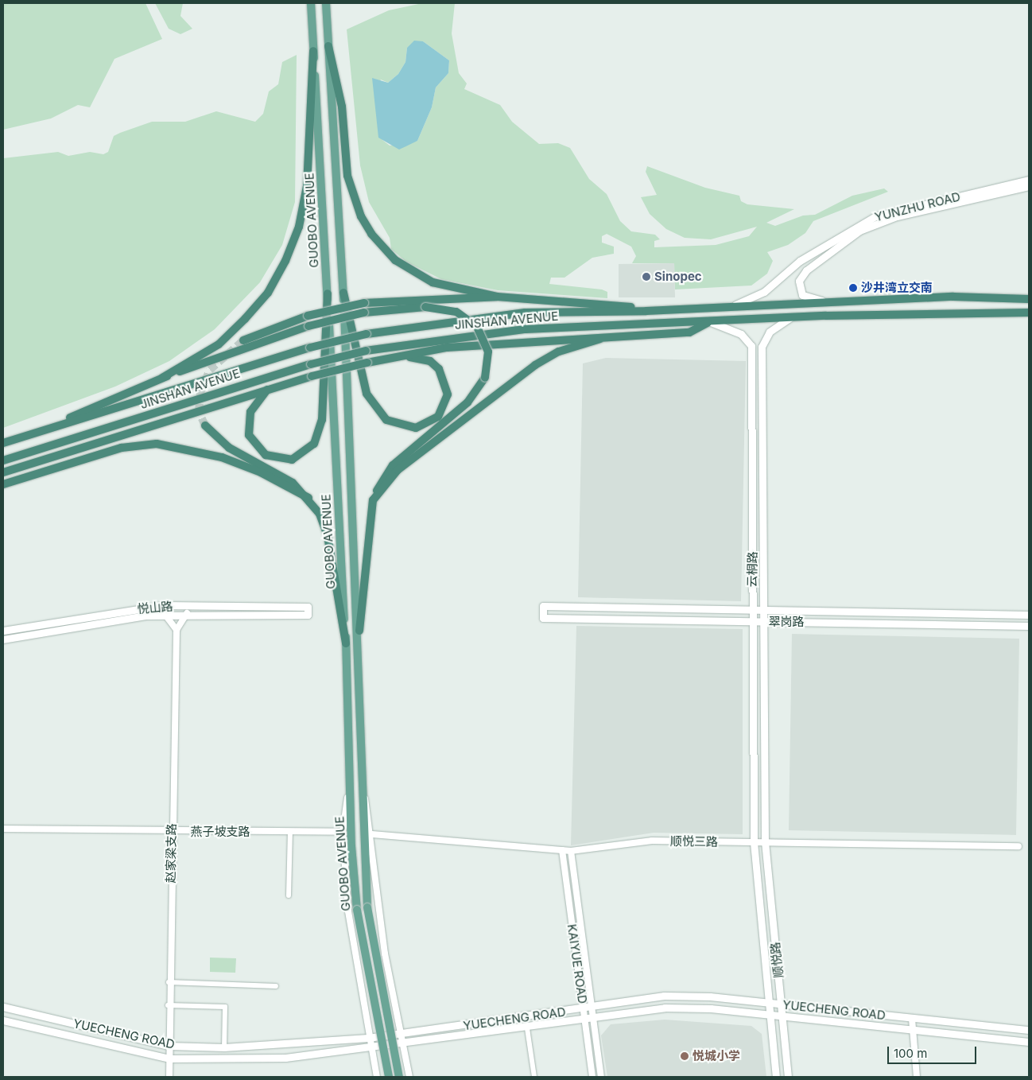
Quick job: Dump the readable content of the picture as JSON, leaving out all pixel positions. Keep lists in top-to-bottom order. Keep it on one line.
{"streets":{"highway":["JINSHAN AVENUE"],"main road":["YUNZHU ROAD","GUOBO AVENUE","云桐路","悦山路","翠岗路","顺悦路","YUECHENG ROAD"],"street":["燕子坡支路","顺悦三路","赵家梁支路","KAIYUE ROAD"]},"crossings":[["YUNZHU ROAD","JINSHAN AVENUE"],["JINSHAN AVENUE","云桐路"],["云桐路","翠岗路"],["云桐路","顺悦三路"],["云桐路","顺悦路"],["燕子坡支路","赵家梁支路"],["顺悦三路","顺悦路"],["顺悦三路","KAIYUE ROAD"],["赵家梁支路","YUECHENG ROAD"],["顺悦路","YUECHENG ROAD"],["KAIYUE ROAD","YUECHENG ROAD"]],"places":["Sinopec","沙井湾立交南","悦城小学"],"scale_bar":"100 m"}
